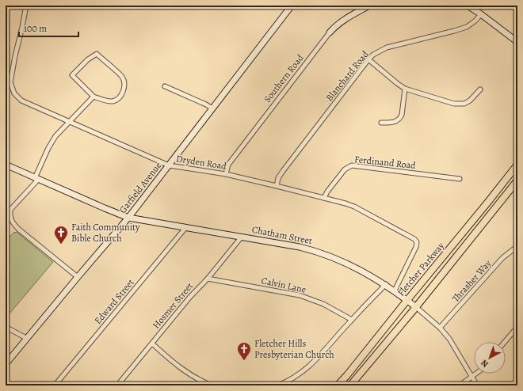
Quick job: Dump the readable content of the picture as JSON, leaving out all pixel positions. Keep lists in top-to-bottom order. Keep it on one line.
{"streets":{"main road":["Fletcher Parkway"],"street":["Blanchard Road","Southern Road","Dryden Road","Ferdinand Road","Garfield Avenue","Chatham Street","Thrasher Way","Calvin Lane","Edward Street","Hosmer Street"]},"crossings":[["Blanchard Road","Dryden Road"],["Southern Road","Dryden Road"],["Dryden Road","Ferdinand Road"],["Dryden Road","Garfield Avenue"],["Dryden Road","Chatham Street"],["Garfield Avenue","Chatham Street"],["Chatham Street","Fletcher Parkway"],["Chatham Street","Thrasher Way"],["Chatham Street","Edward Street"],["Chatham Street","Hosmer Street"],["Calvin Lane","Hosmer Street"]],"places":{"church":["Faith Community Bible Church","Fletcher Hills Presbyterian Church"]},"scale_bar":"100 m","north":"bottom left"}
